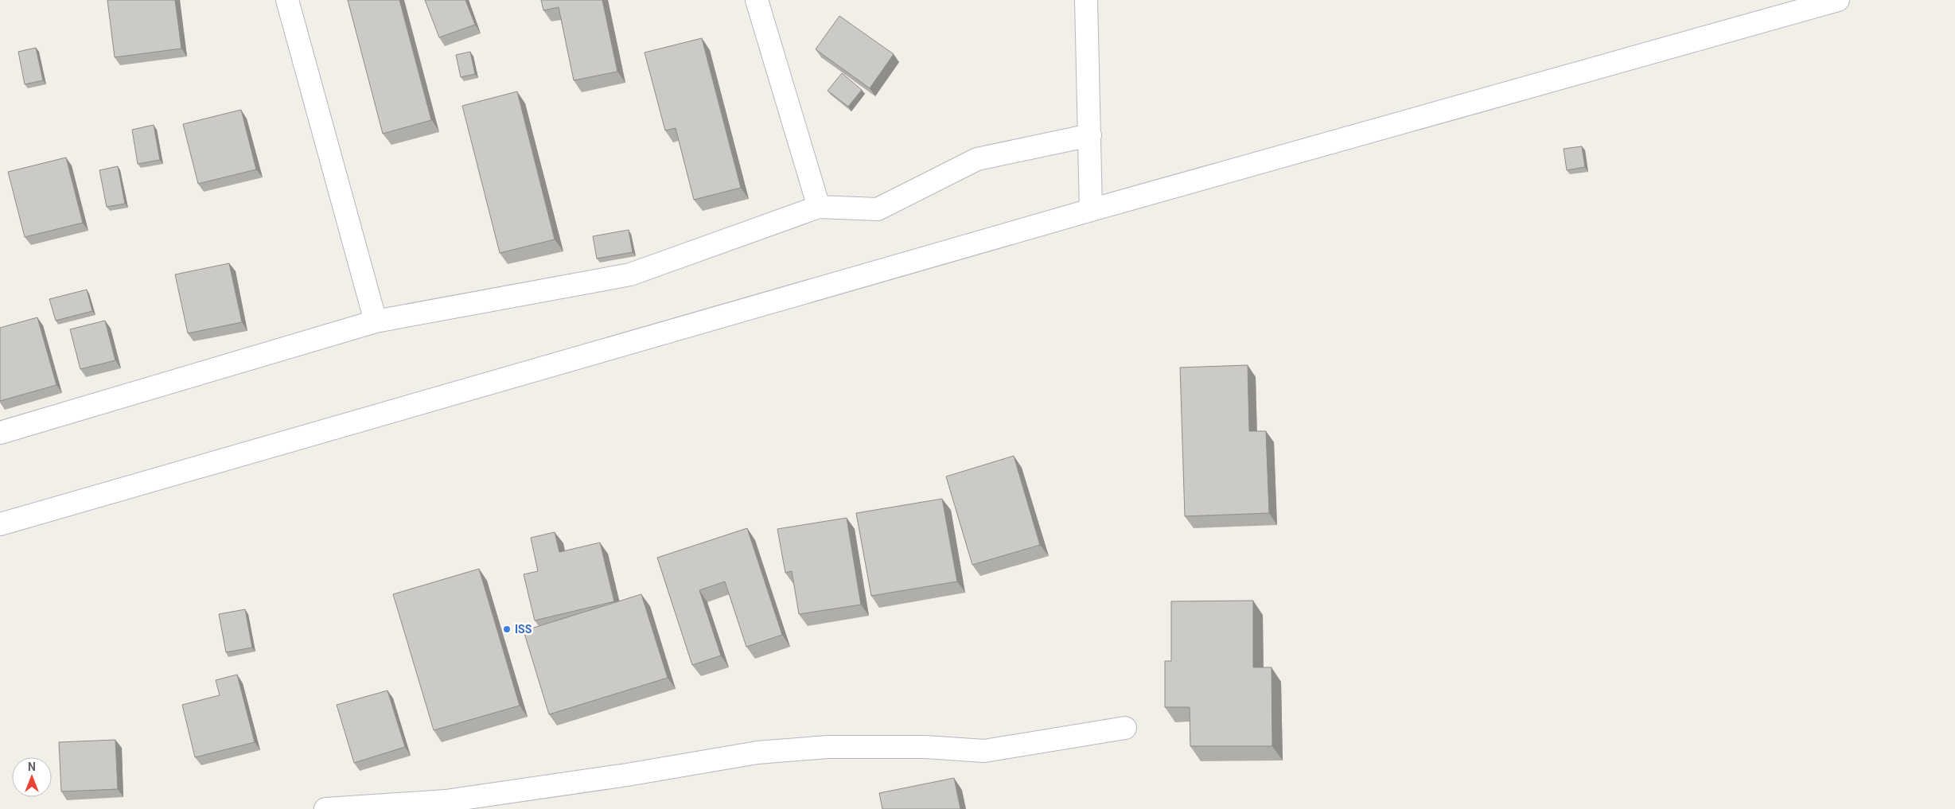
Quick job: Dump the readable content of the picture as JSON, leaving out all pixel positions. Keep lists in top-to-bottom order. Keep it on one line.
{"places":["ISS"],"north":"top"}
